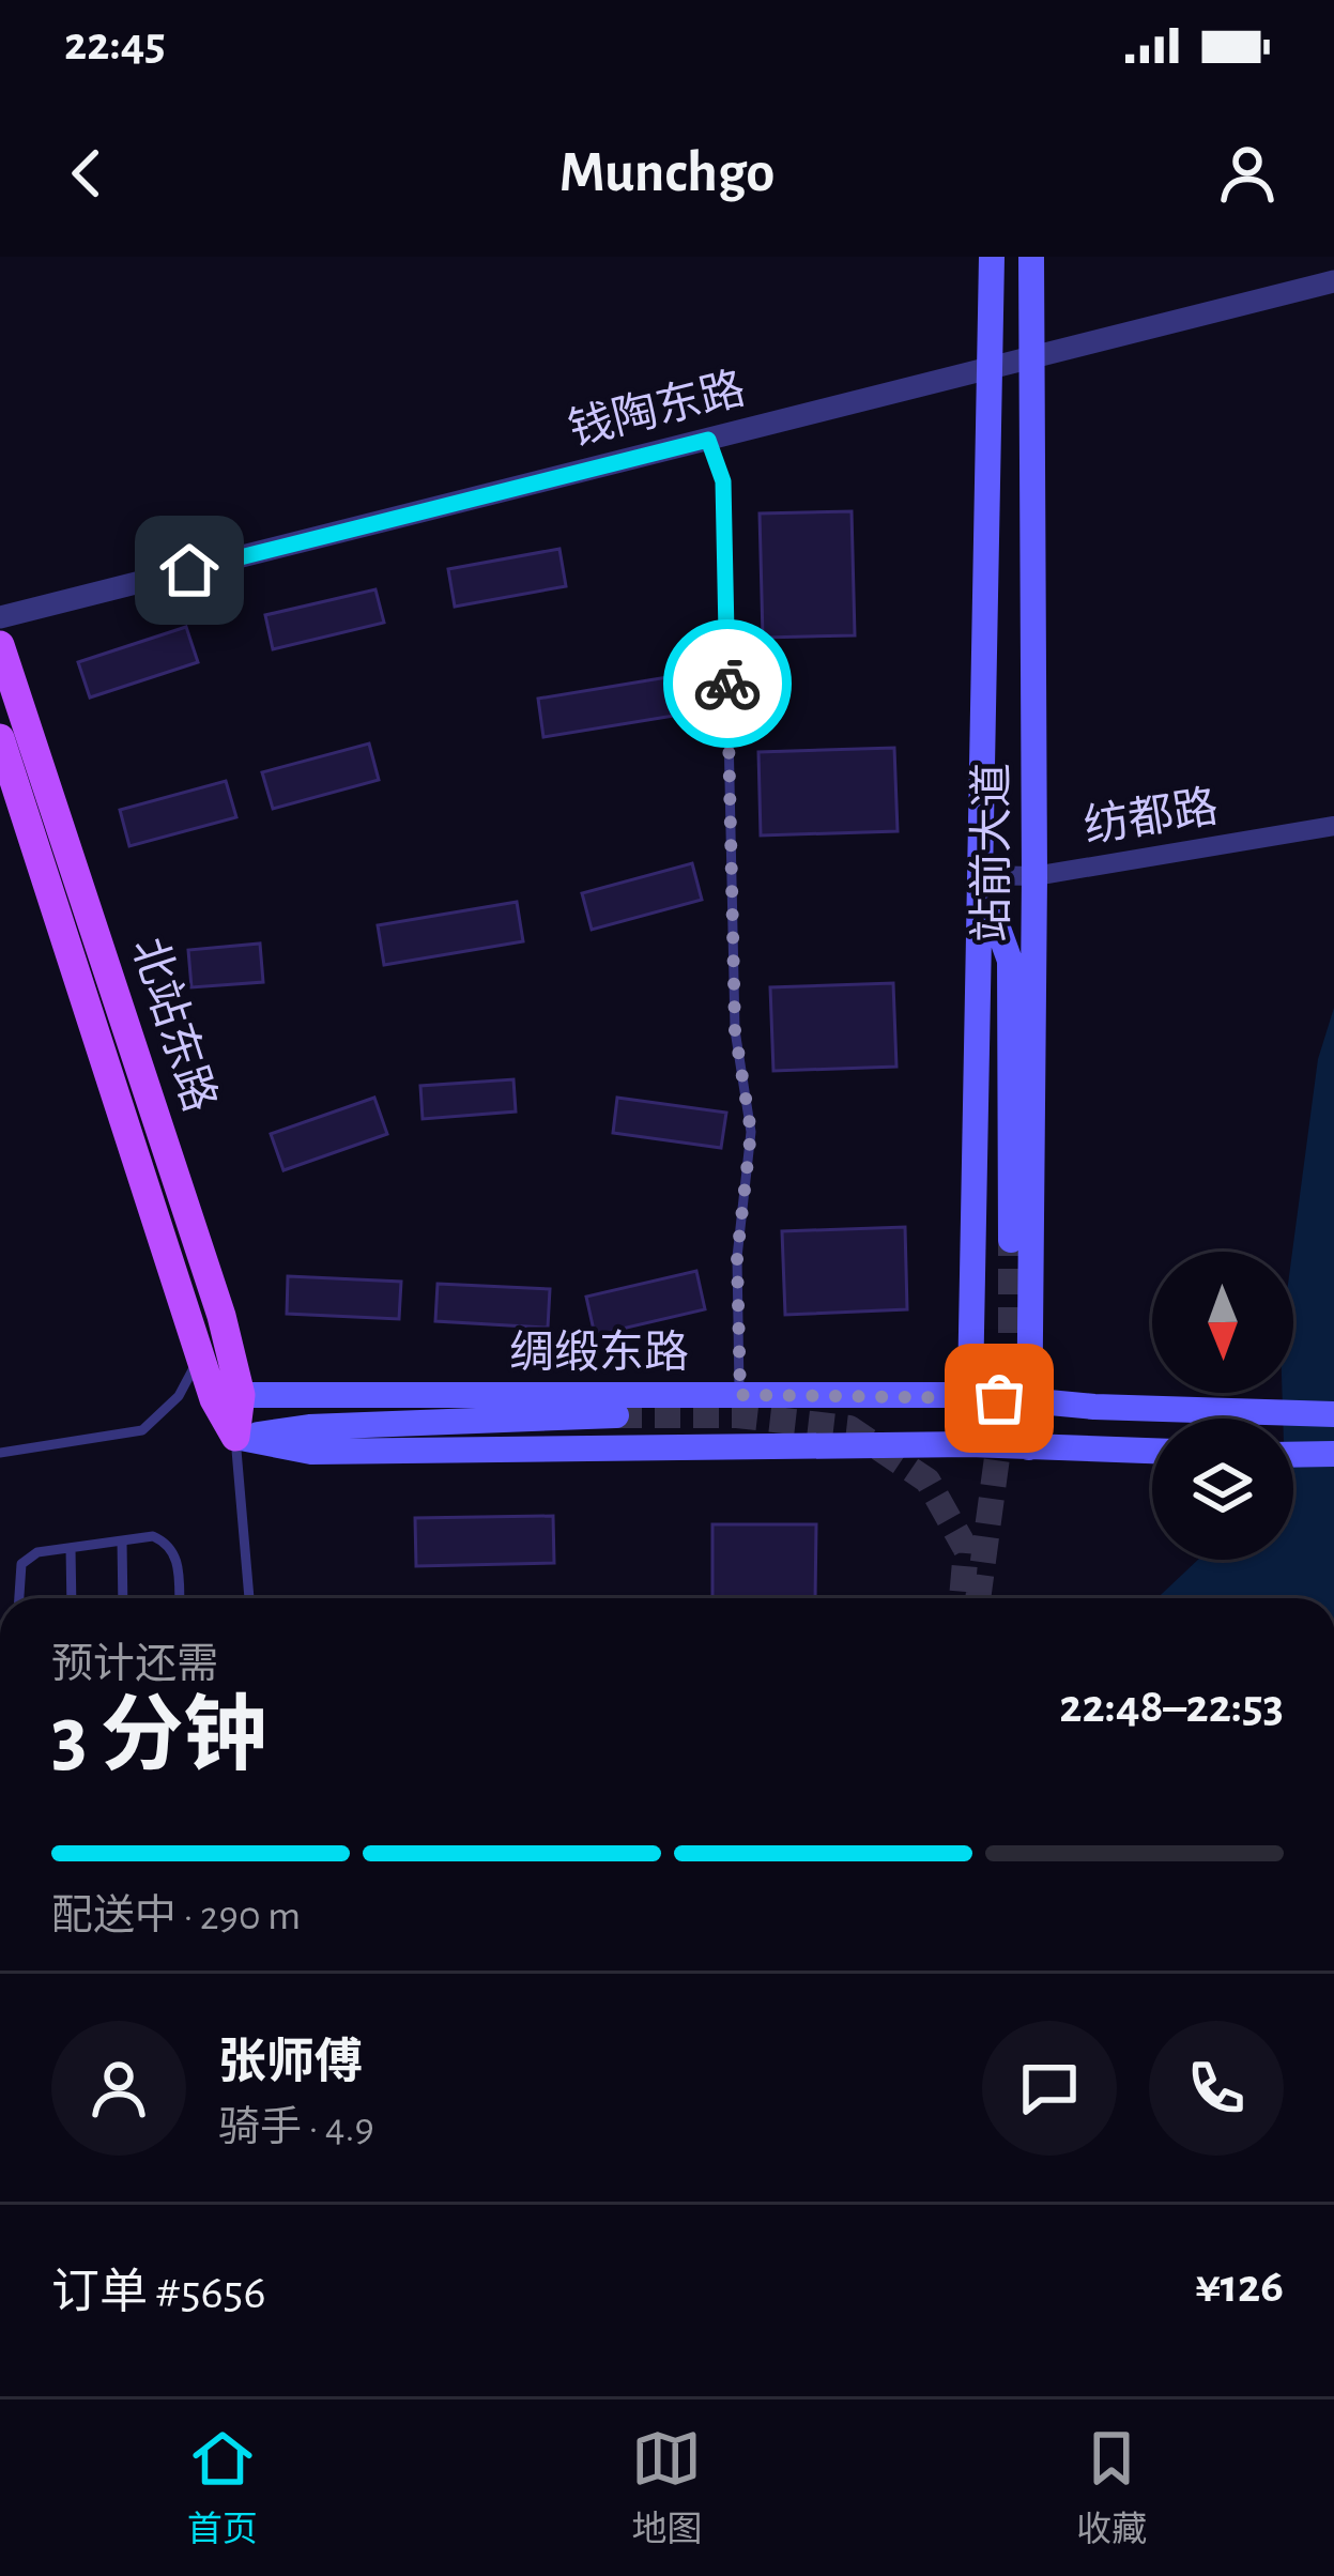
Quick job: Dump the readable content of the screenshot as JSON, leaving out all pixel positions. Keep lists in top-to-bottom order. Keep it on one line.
{"streets":{"main road":["站前大道","北站东路","绸缎东路"],"street":["钱陶东路","纺都路"]},"crossings":[["钱陶东路","站前大道"],["纺都路","站前大道"],["站前大道","绸缎东路"],["北站东路","绸缎东路"]],"north":"bottom","page":{"status":"22:45","header":"Munchgo","heading":["3 分钟","预计还需","22:48–22:53"],"panel":["张师傅","骑手 · 4.9","订单 #5656","¥126"],"bar":"配送中 · 290 m","tabs":["首页","地图","收藏"]}}
